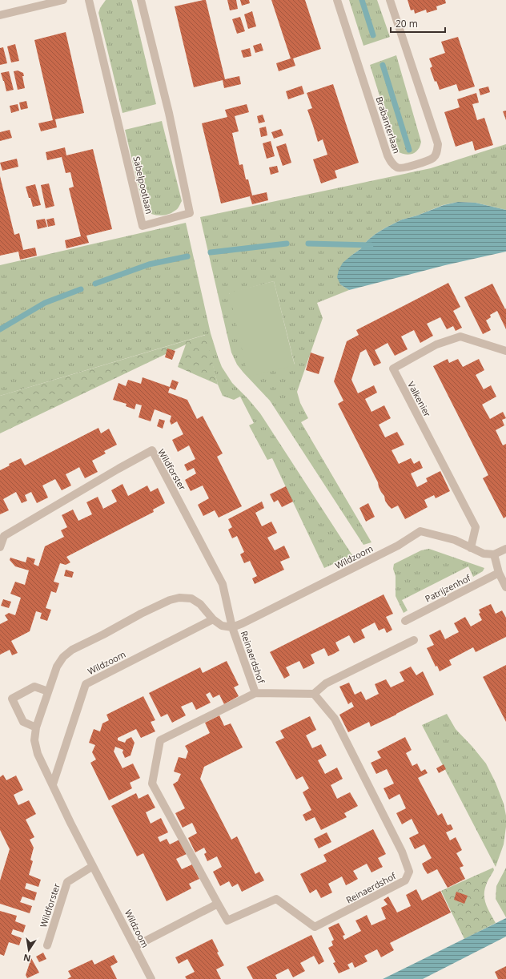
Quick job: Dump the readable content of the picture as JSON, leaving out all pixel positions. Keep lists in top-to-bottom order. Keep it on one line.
{"streets":{"street":["Brabanterlaan","Sabelpootlaan","Valkenier","Wildforster","Wildzoom","Patrijzenhof","Reinaerdshof"]},"crossings":[["Valkenier","Wildzoom"],["Wildforster","Wildzoom"],["Wildforster","Reinaerdshof"],["Wildzoom","Reinaerdshof"]],"scale_bar":"20 m","north":"bottom"}
